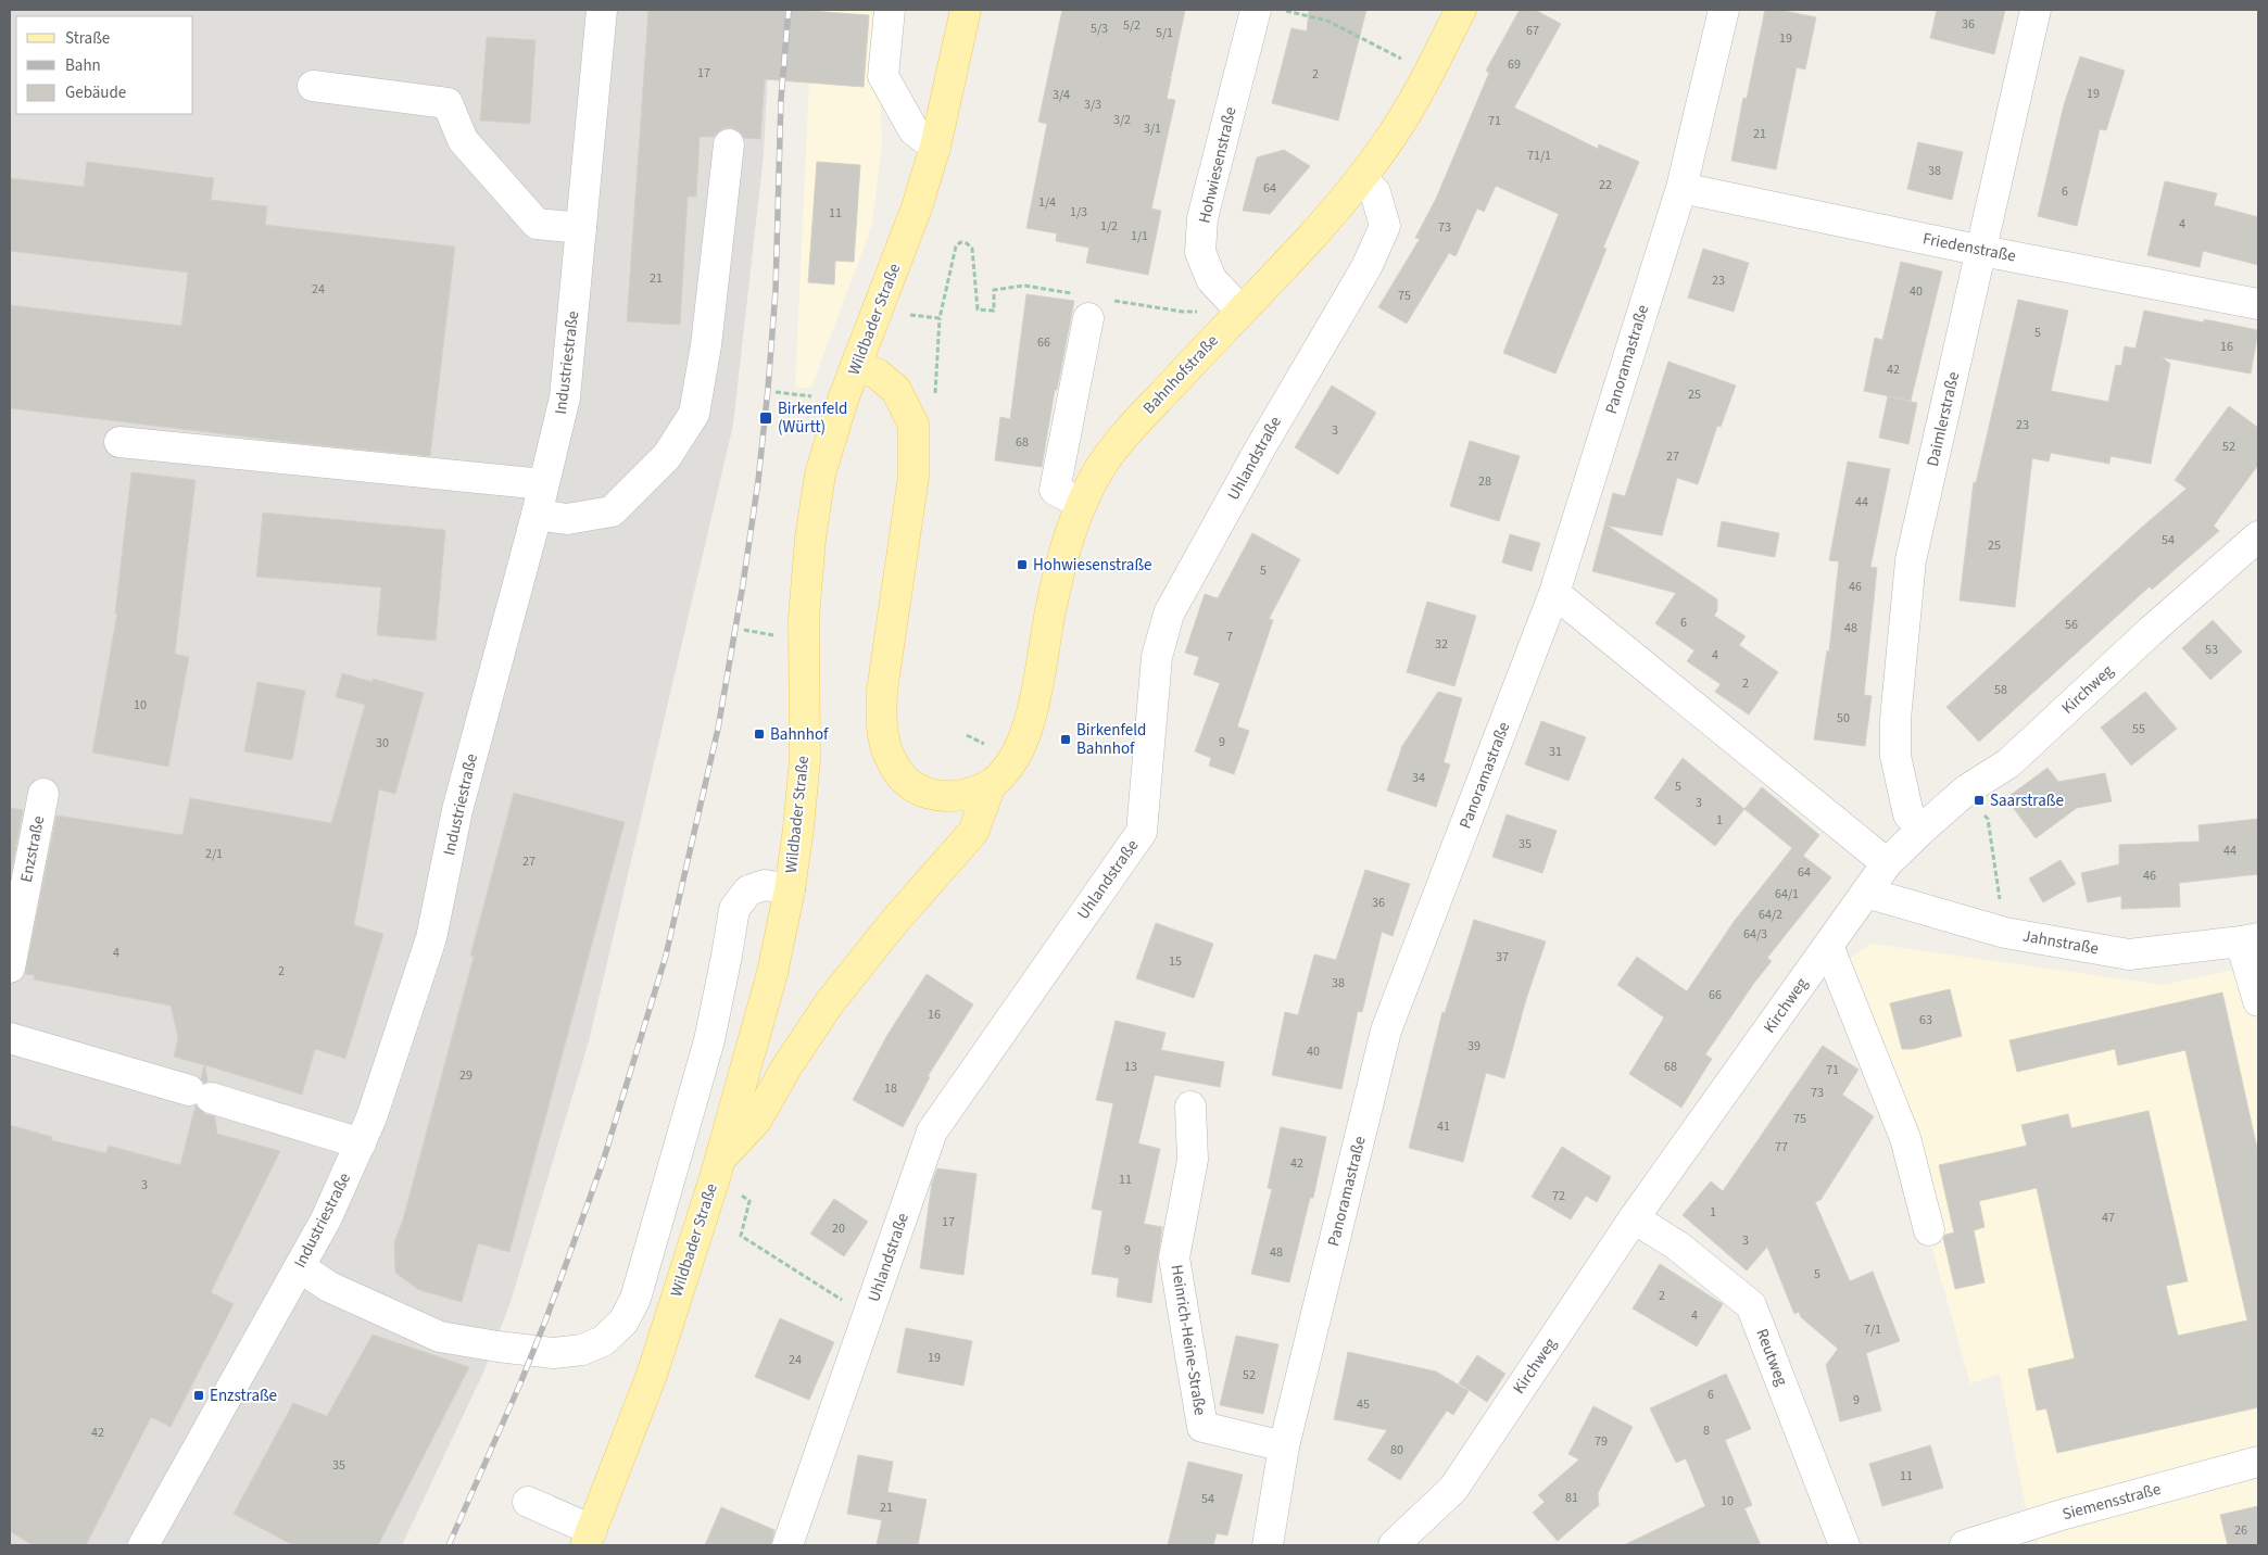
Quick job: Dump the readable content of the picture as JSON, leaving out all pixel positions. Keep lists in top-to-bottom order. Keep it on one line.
{"streets":{"main road":["Wildbader Straße","Bahnhofstraße"],"street":["Hohwiesenstraße","Friedenstraße","Panoramastraße","Industriestraße","Daimlerstraße","Uhlandstraße","Kirchweg","Enzstraße","Jahnstraße","Heinrich-Heine-Straße","Reutweg","Siemensstraße"]},"crossings":[["Hohwiesenstraße","Bahnhofstraße"],["Friedenstraße","Panoramastraße"],["Friedenstraße","Daimlerstraße"],["Panoramastraße","Heinrich-Heine-Straße"],["Bahnhofstraße","Uhlandstraße"],["Daimlerstraße","Kirchweg"],["Kirchweg","Jahnstraße"],["Kirchweg","Reutweg"]],"places":{"transit":["Birkenfeld (Württ)","Hohwiesenstraße","Bahnhof","Birkenfeld Bahnhof","Saarstraße","Enzstraße"]},"house_numbers":["36","5/2","5/3","67","5/1","19","69","17","2","19","3/4","3/3","3/2","71","3/1","21","71/1","38","22","64","6","1/4","1/3","11","4","1/2","73","1/1","21","23","24","40","75","5","66","16","42","25","23","3","68","52","27","28","44","54","25","5","46","6","56","48","7","32","53","4","2","58","10","50","55","9","30","31","34","5","3","1","35","44","2/1","27","64","46","64/1","36","64/2","64/3","4","37","15","2","38","66","16","63","39","40","13","68","71","29","18","73","75","41","77","42","11","3","72","1","47","17","20","3","9","48","5","2","4","7/1","19","24","52","6","9","45","8","42","79","80","35","11","81","54","10","21","26"],"legend":["Straße","Bahn","Gebäude"]}
